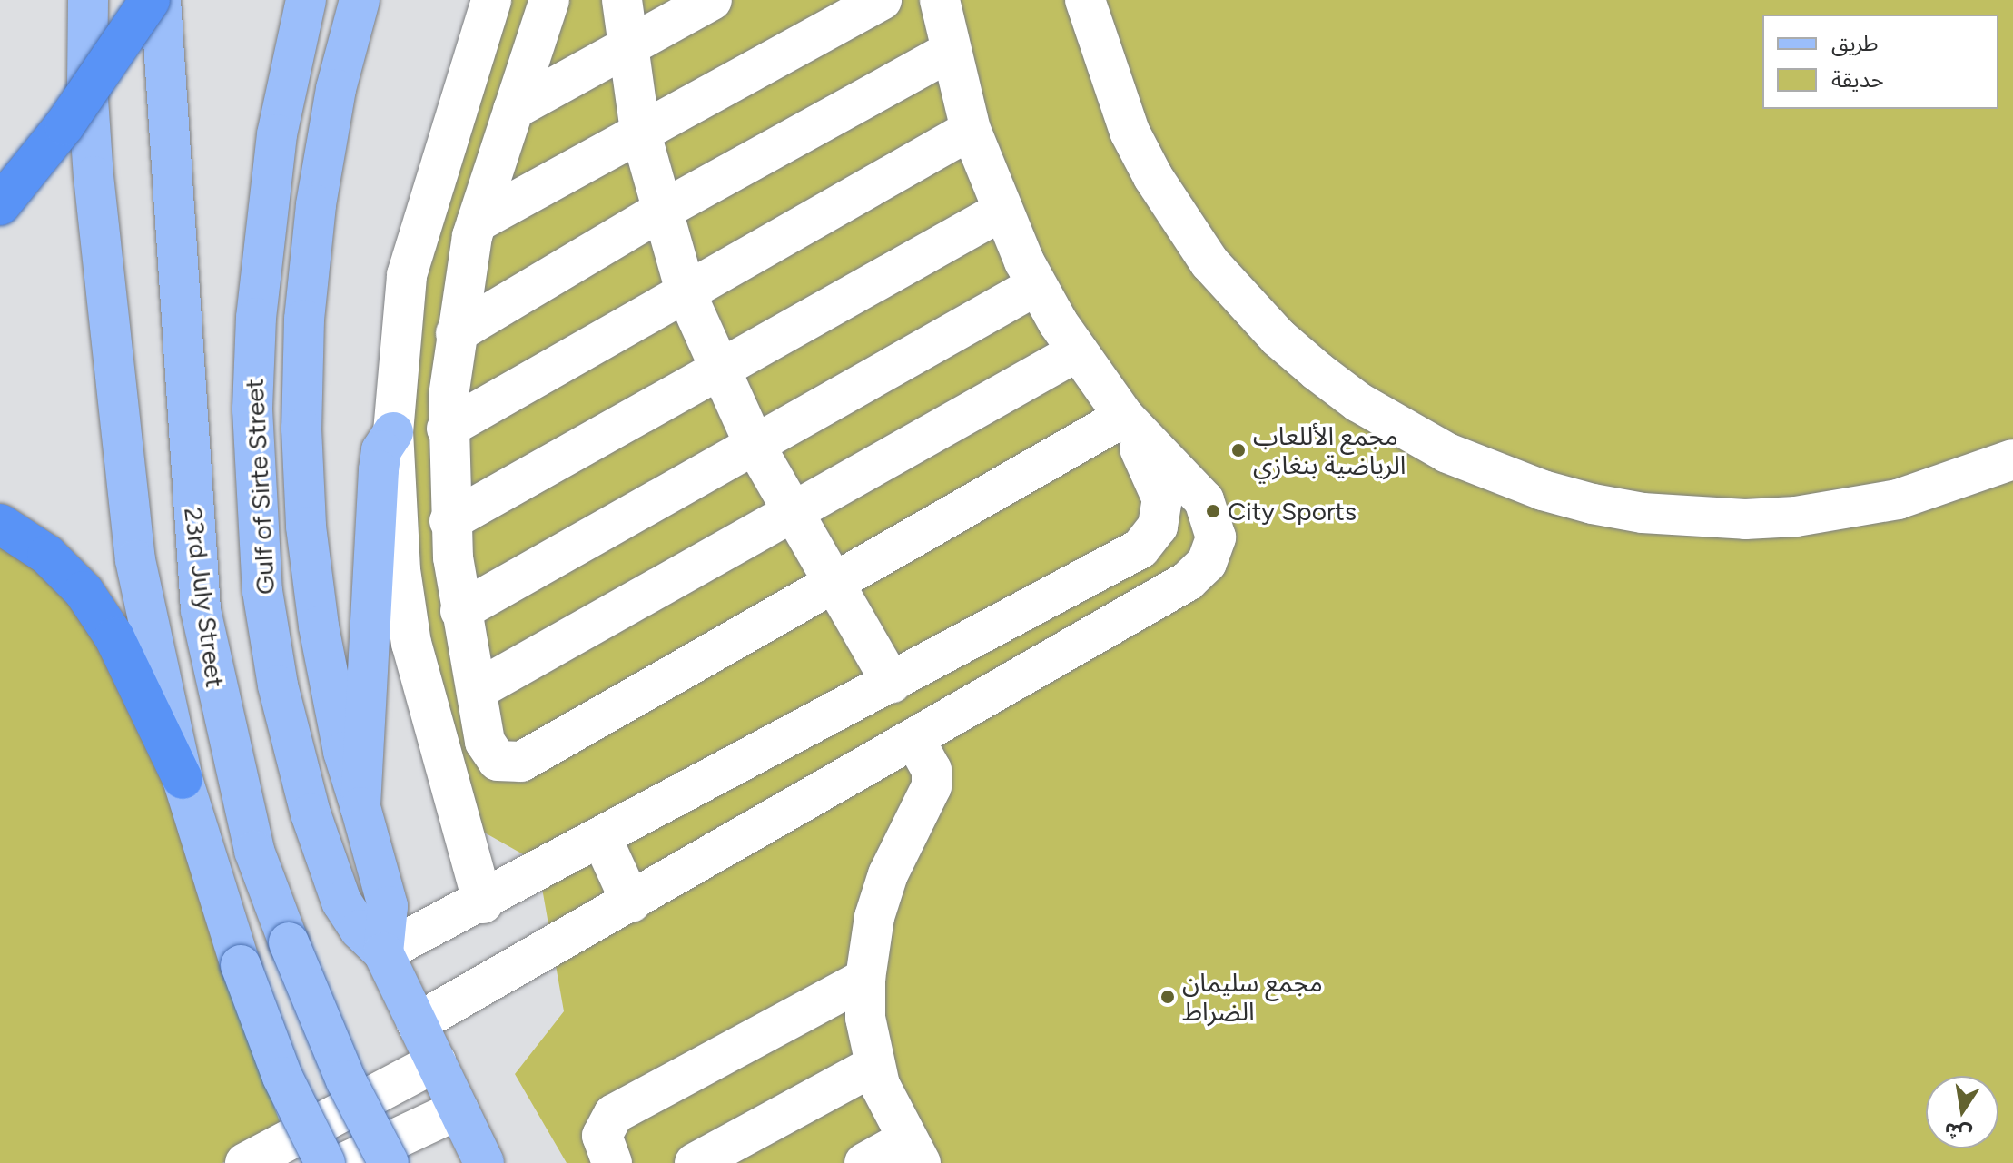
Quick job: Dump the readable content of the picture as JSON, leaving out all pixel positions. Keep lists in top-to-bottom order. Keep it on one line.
{"streets":{"main road":["Gulf of Sirte Street","23rd July Street"]},"places":["مجمع الأللعاب الرياضية بنغازي","City Sports","مجمع سليمان الضراط"],"legend":["طريق","حديقة"],"north":"bottom"}
